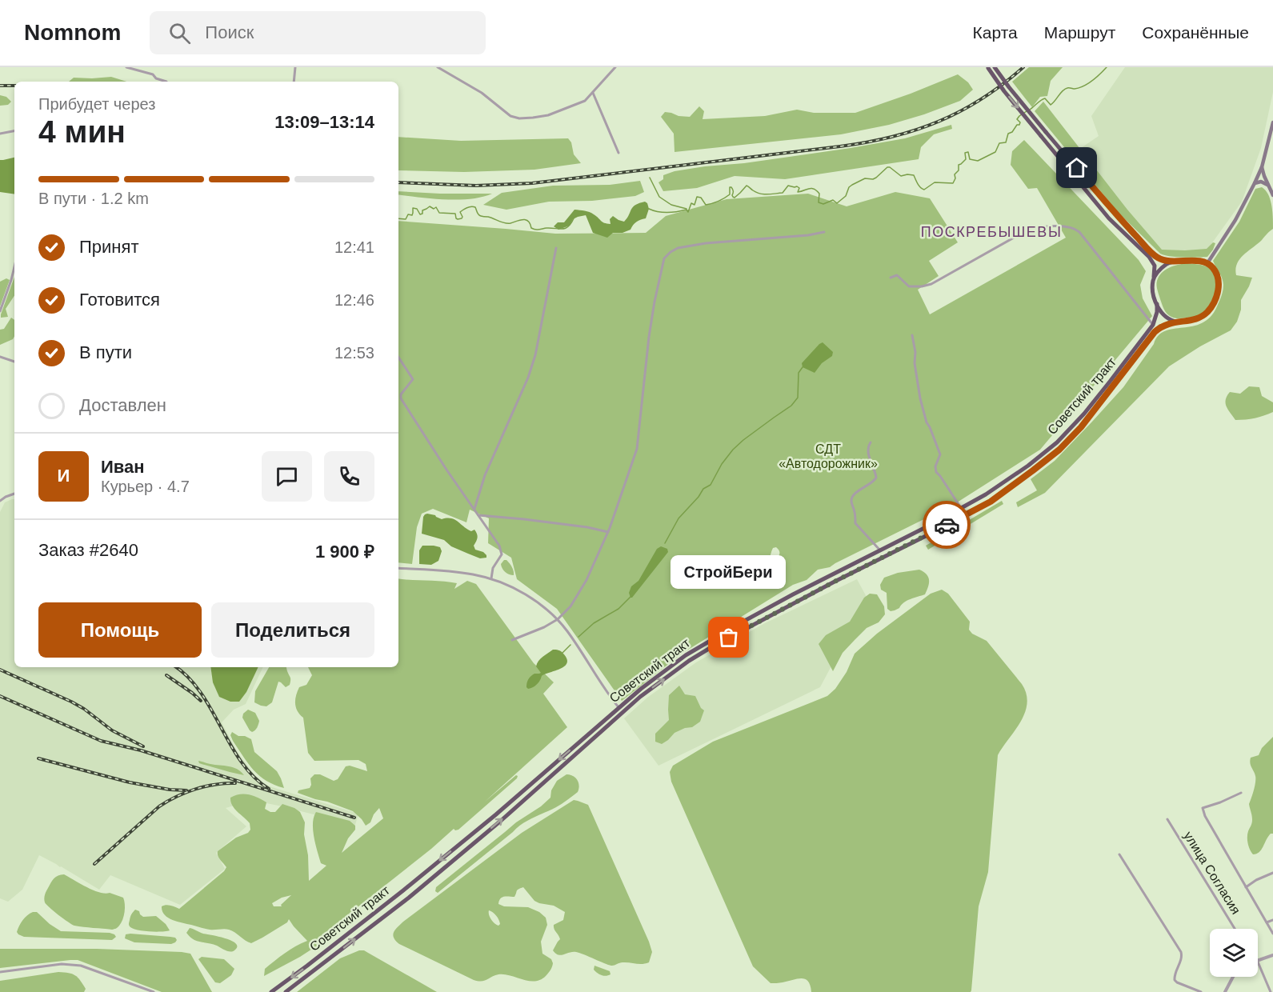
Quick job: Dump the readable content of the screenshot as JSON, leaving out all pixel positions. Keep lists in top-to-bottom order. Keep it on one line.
{"streets":{"highway":["Советский тракт"],"street":["улица Согласия"]},"districts":["ПОСКРЕБЫШЕВЫ"],"parks":["СДТ «Автодорожник»"],"places":["СтройБери"],"page":{"header":"Nomnom","search":"Поиск","nav":["Карта","Маршрут","Сохранённые"],"heading":["4 мин","Прибудет через","13:09–13:14"],"panel":["Иван","Курьер · 4.7","Заказ #2640","1 900 ₽"],"bar":"В пути · 1.2 km","list":[["Принят","12:41"],["Готовится","12:46"],["В пути","12:53"],"Доставлен"],"round":"И","bubble":"СтройБери","buttons":["Помощь","Поделиться"]}}
